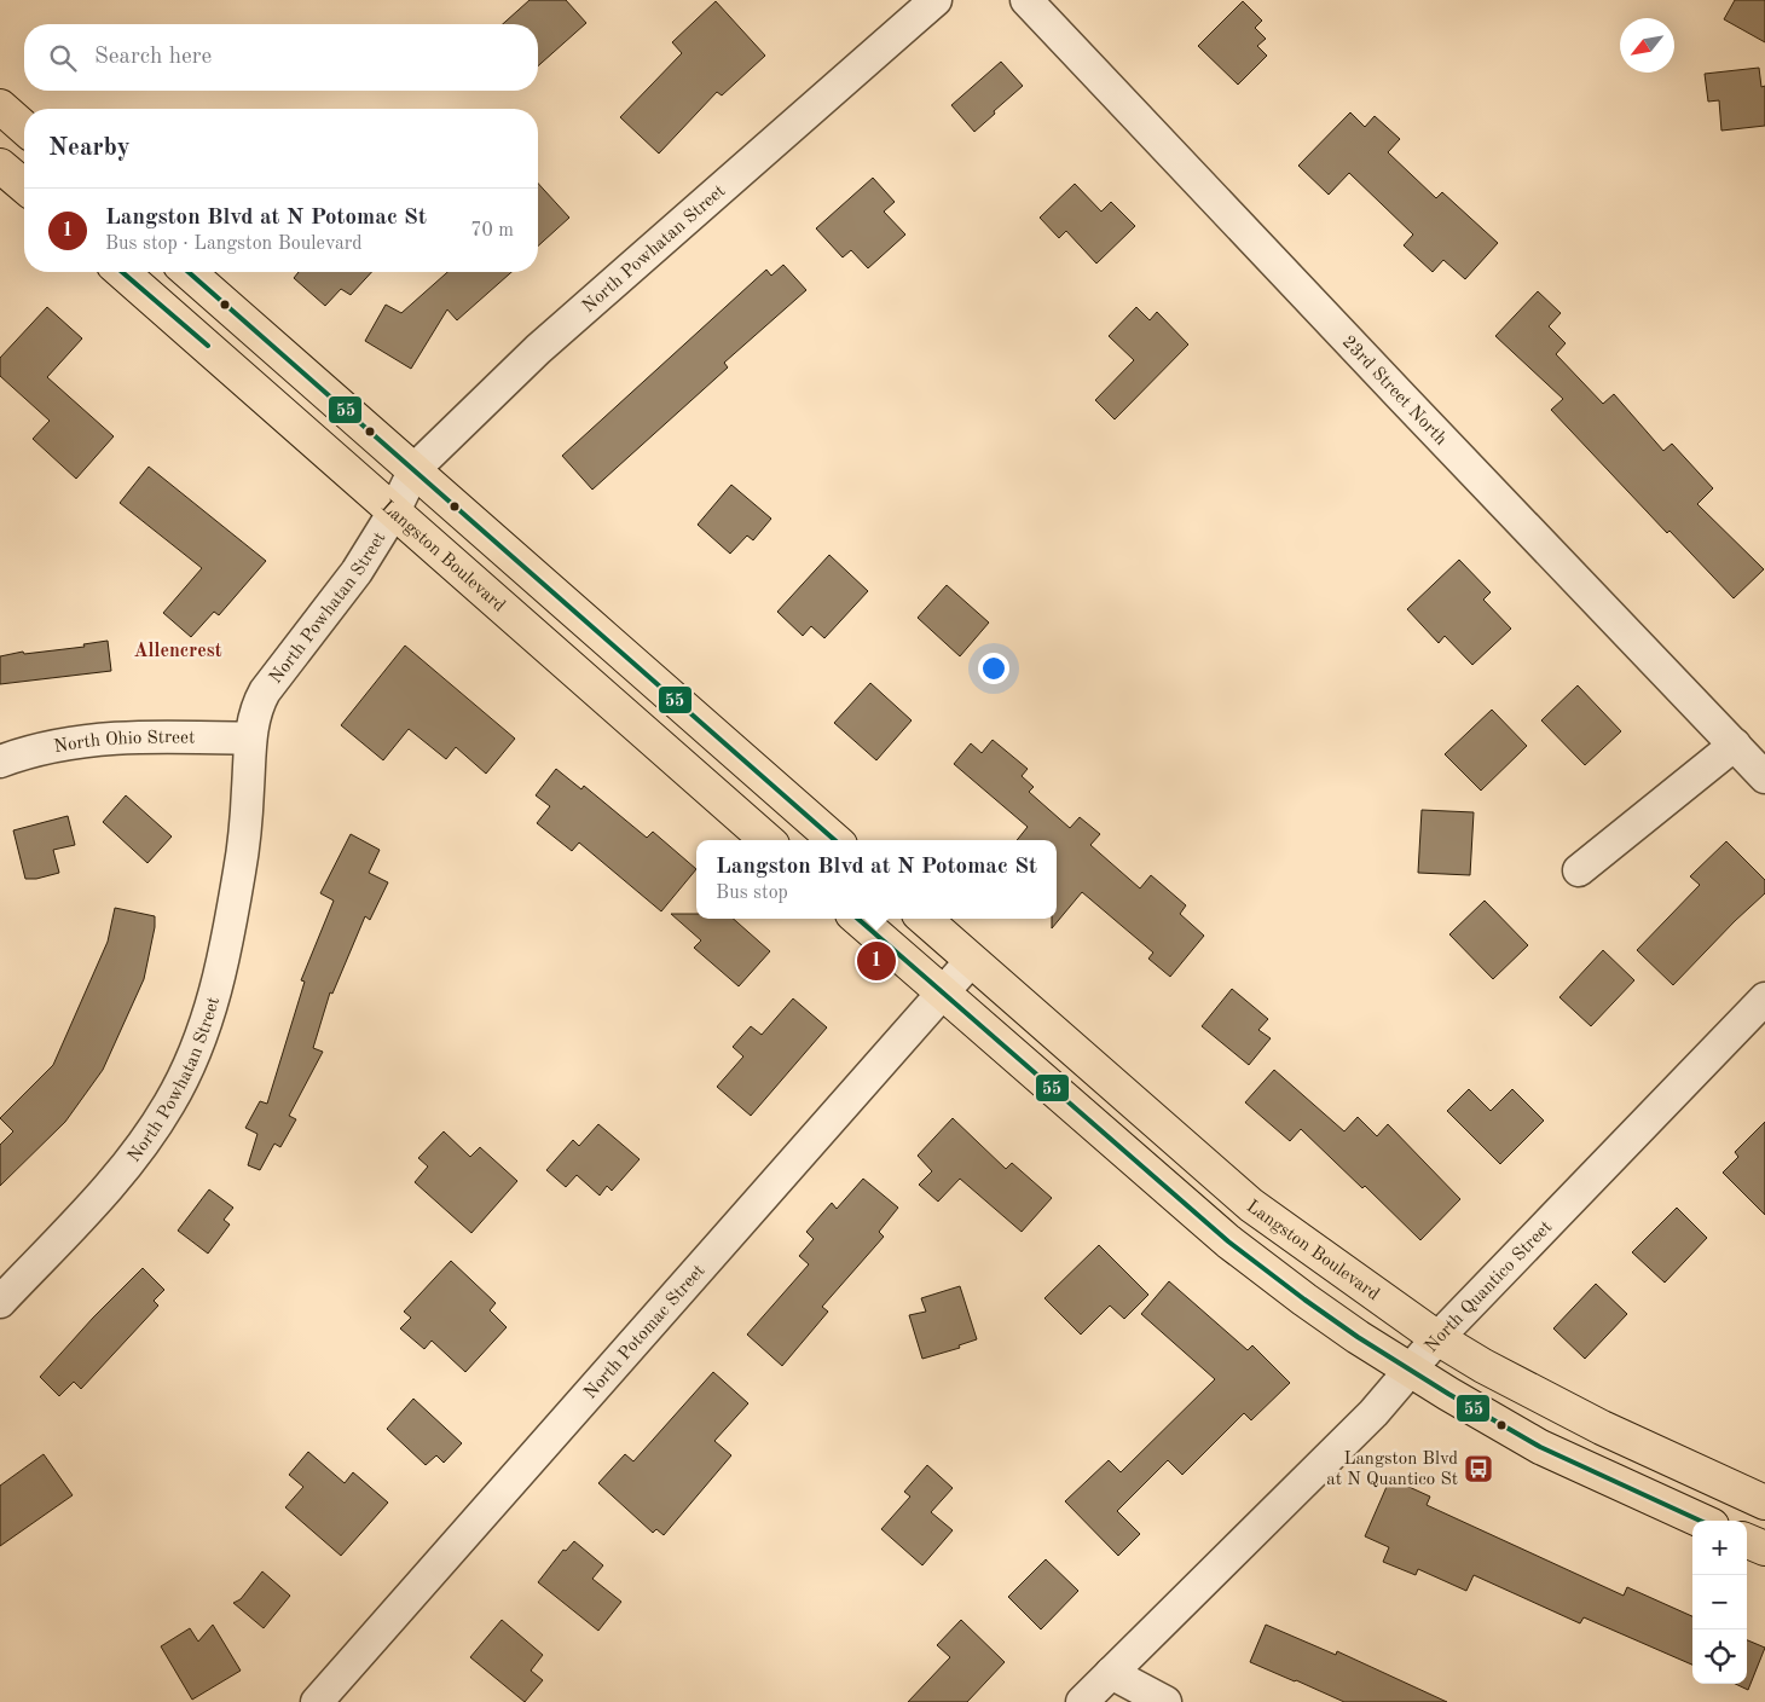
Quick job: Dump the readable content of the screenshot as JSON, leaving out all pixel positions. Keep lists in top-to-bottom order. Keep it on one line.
{"streets":{"main road":["Langston Boulevard"],"street":["North Powhatan Street","23rd Street North","North Ohio Street","North Quantico Street","North Potomac Street"]},"crossings":[["North Powhatan Street","Langston Boulevard"],["North Powhatan Street","North Ohio Street"],["Langston Boulevard","North Quantico Street"],["Langston Boulevard","North Potomac Street"]],"districts":["Allencrest"],"places":{"bus stop":["Langston Blvd at N Quantico St"]},"lines":["transit line 55"],"north":"bottom left","page":{"search":"Search here","heading":"Nearby","list":[{"mark":"1","name":"Langston Blvd at N Potomac St","note":"Bus stop · Langston Boulevard","value":"70 m"}],"popup":["Langston Blvd at N Potomac St","Bus stop"],"pins":"1","map_buttons":["+","−"]}}
